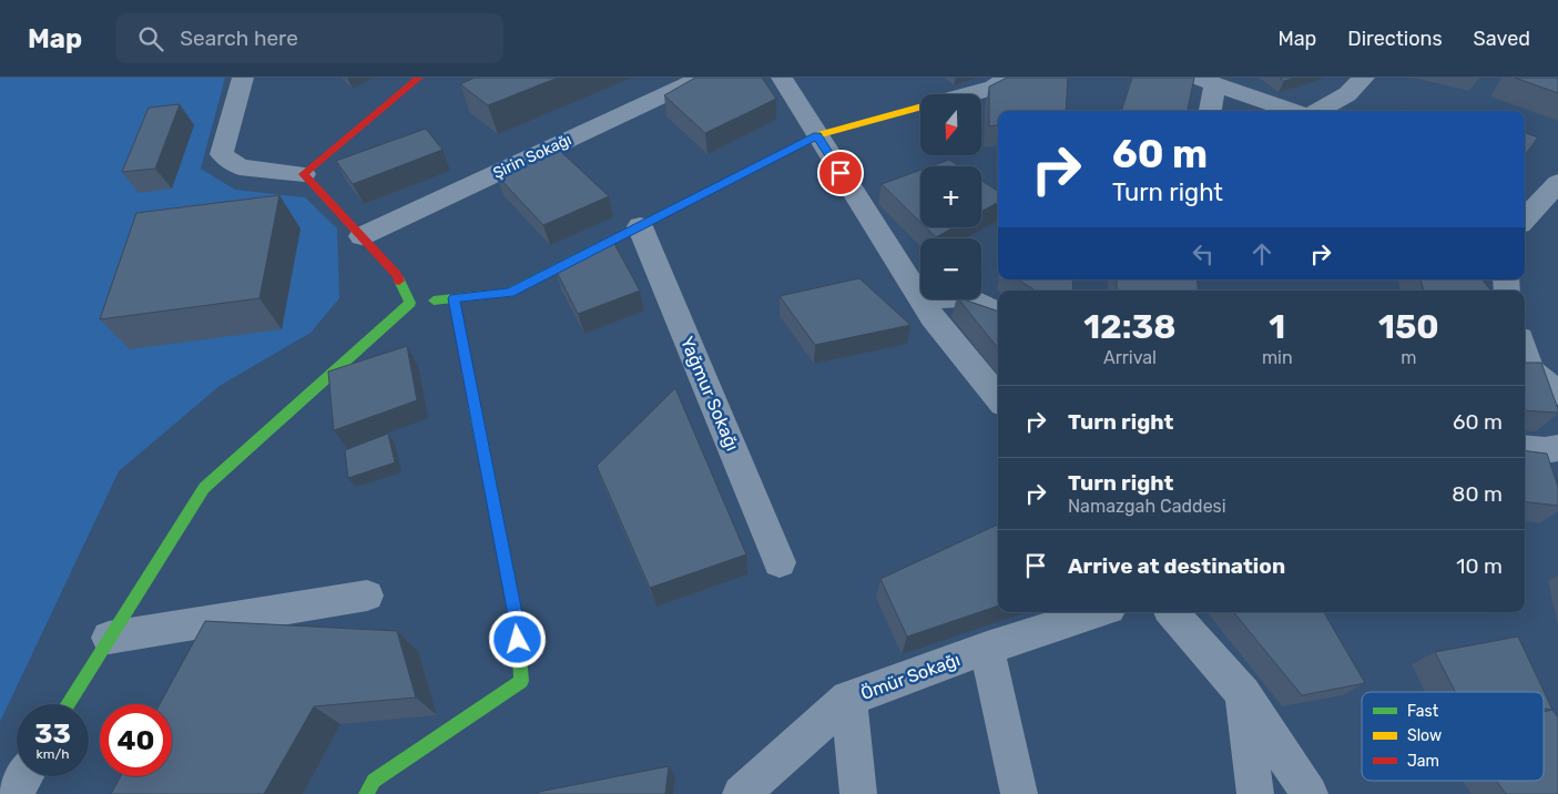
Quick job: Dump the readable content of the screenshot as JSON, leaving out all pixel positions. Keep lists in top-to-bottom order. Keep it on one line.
{"streets":{"street":["Şirin Sokağı","Yağmur Sokağı","Ömür Sokağı"]},"legend":["Fast","Slow","Jam"],"north":"bottom","page":{"header":"Map","search":"Search here","nav":["Map","Directions","Saved"],"map_buttons":["+","−"],"turn":["60 m","Turn right"],"eta":["12:38","Arrival","1","min","150","m"],"list":[{"name":"Turn right","value":"60 m"},{"name":"Turn right","note":"Namazgah Caddesi","value":"80 m"},{"name":"Arrive at destination","value":"10 m"}],"speed":"33 km/h","limit":"40"}}
